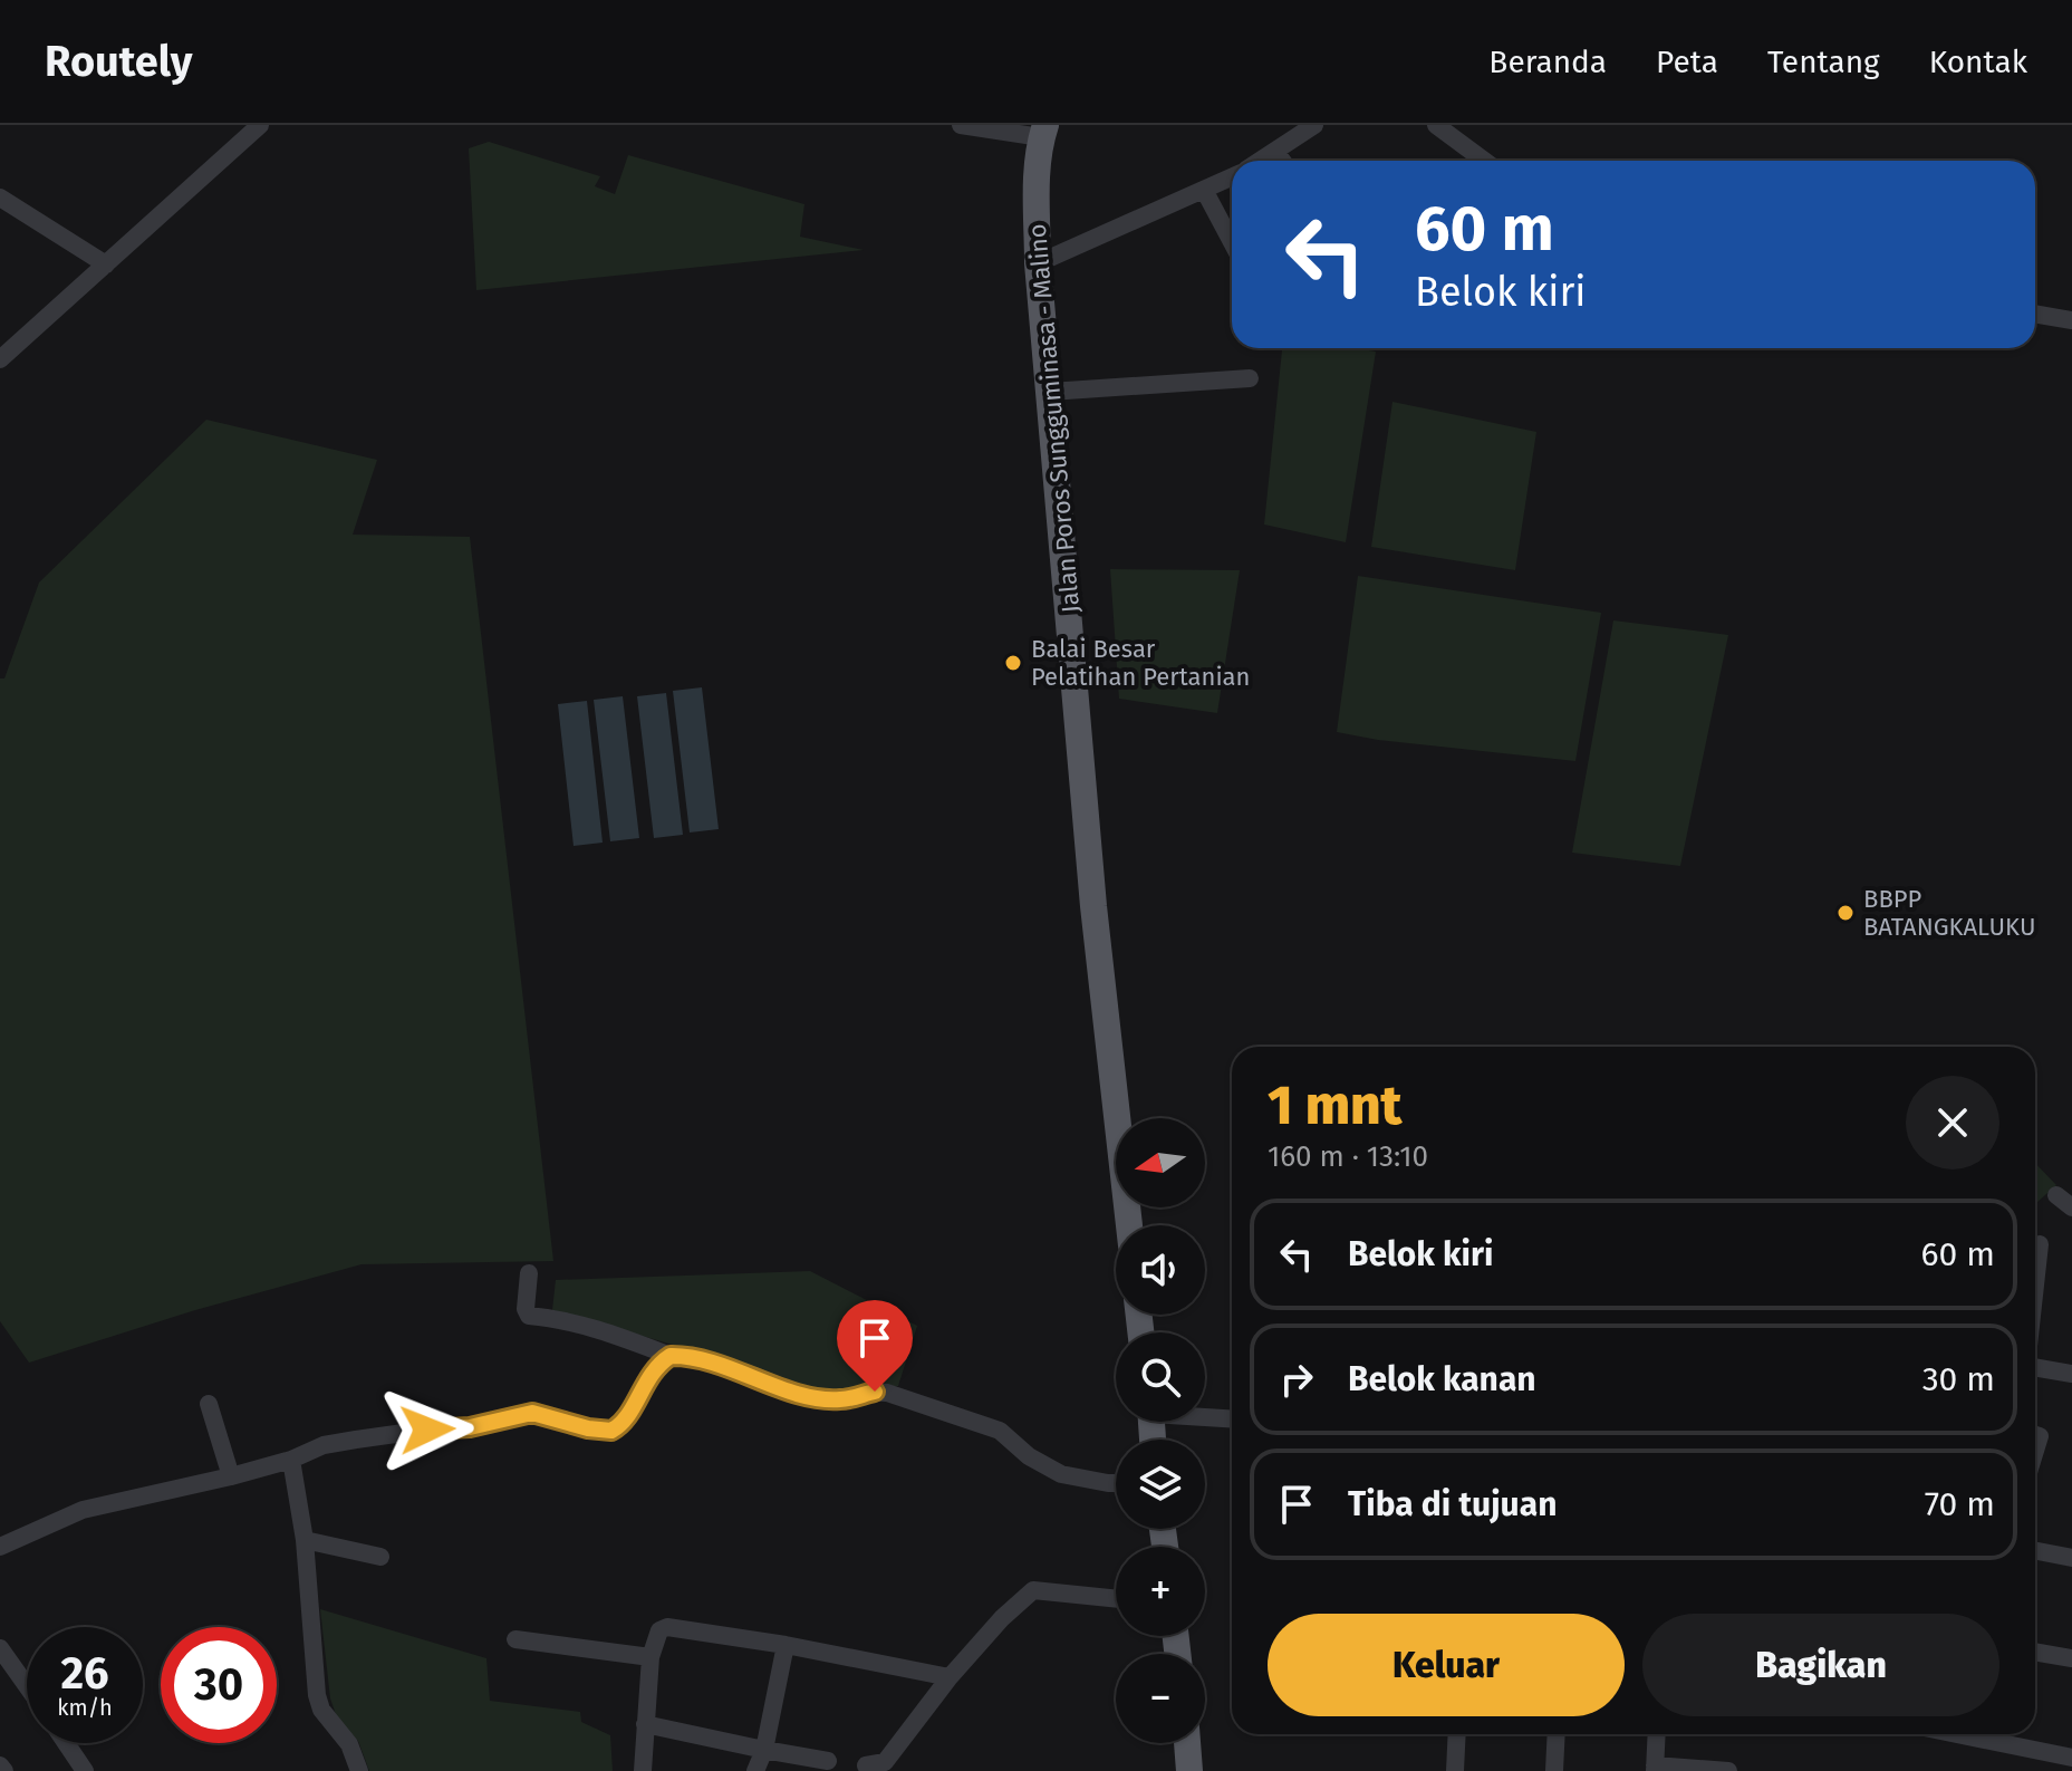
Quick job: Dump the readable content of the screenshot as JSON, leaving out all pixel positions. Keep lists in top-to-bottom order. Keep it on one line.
{"streets":{"main road":["Jalan Poros Sungguminasa - Malino"]},"places":["Balai Besar Pelatihan Pertanian","BBPP BATANGKALUKU"],"north":"left","page":{"header":"Routely","nav":["Beranda","Peta","Tentang","Kontak"],"turn":["60 m","Belok kiri"],"heading":["1 mnt","160 m · 13:10"],"map_buttons":["+","−"],"list":[{"name":"Belok kiri","value":"60 m"},{"name":"Belok kanan","value":"30 m"},{"name":"Tiba di tujuan","value":"70 m"}],"buttons":["Keluar","Bagikan"],"speed":"26 km/h","limit":"30"}}
